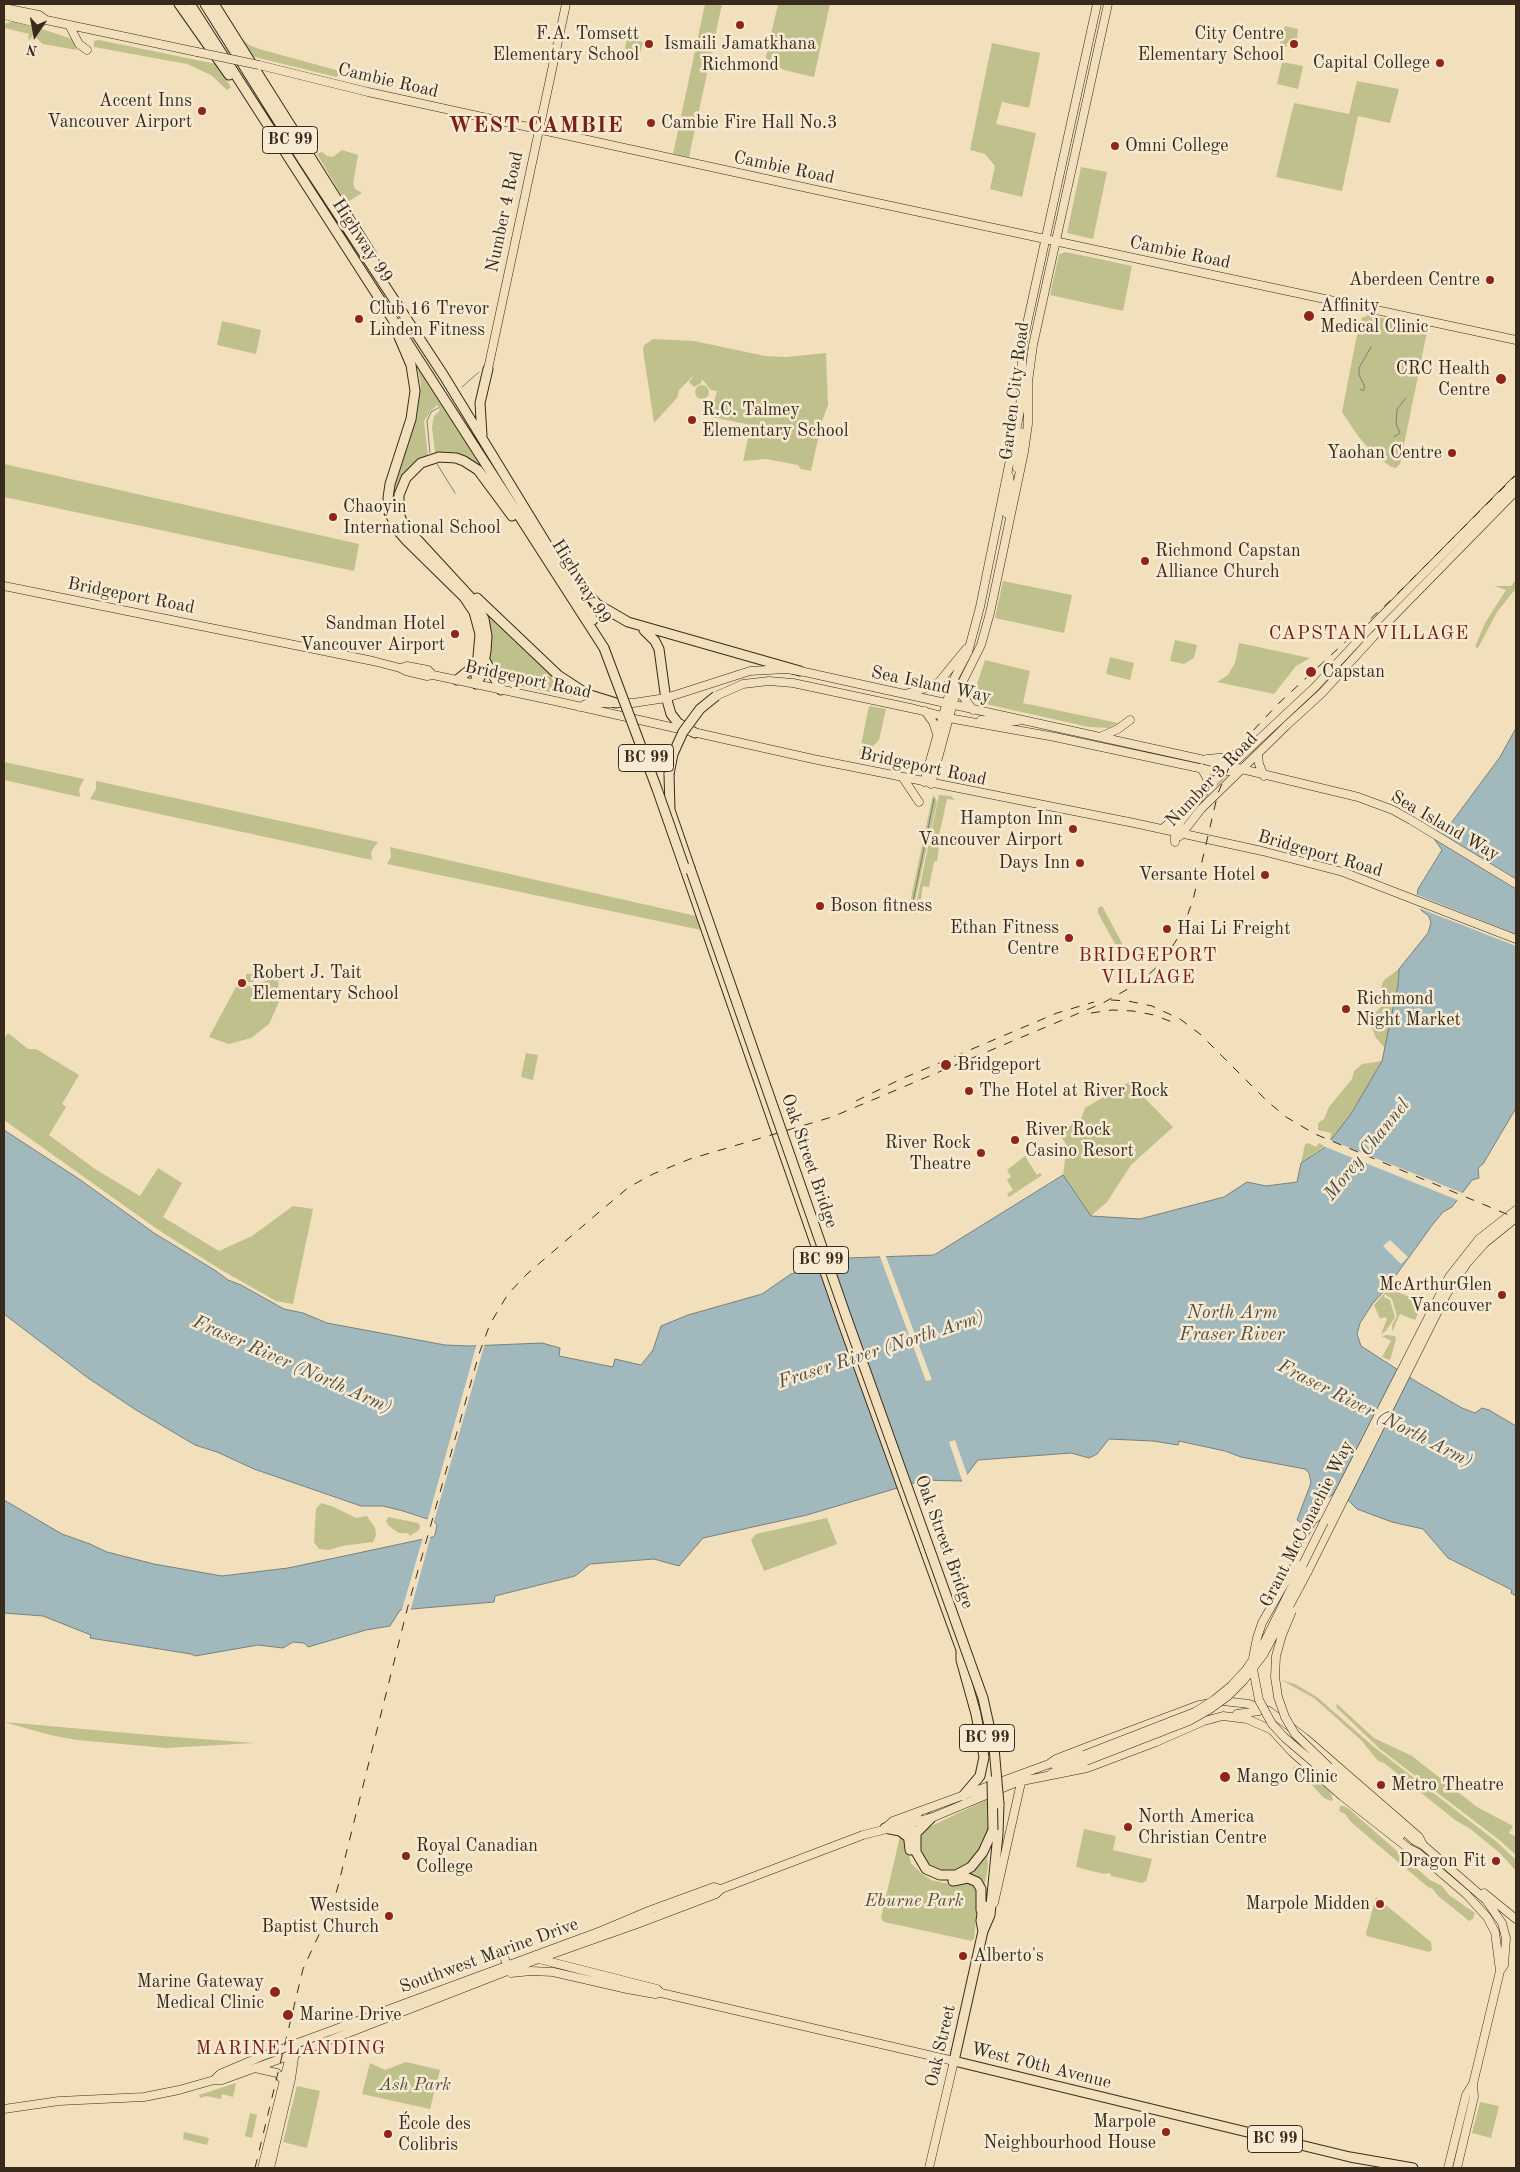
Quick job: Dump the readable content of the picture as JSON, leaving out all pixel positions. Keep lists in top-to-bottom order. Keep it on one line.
{"streets":{"highway":["BC 99","Highway 99","Oak Street Bridge","Oak Street","West 70th Avenue"],"main road":["Cambie Road","Number 4 Road","Garden City Road","Bridgeport Road","Sea Island Way","Number 3 Road","Grant McConachie Way","Southwest Marine Drive"]},"crossings":[["Cambie Road","Number 4 Road"],["Cambie Road","Garden City Road"],["Highway 99","Oak Street Bridge"],["Garden City Road","Bridgeport Road"],["Garden City Road","Sea Island Way"],["Bridgeport Road","Sea Island Way"],["Bridgeport Road","Number 3 Road"],["Sea Island Way","Number 3 Road"],["Oak Street Bridge","Oak Street"],["Grant McConachie Way","Southwest Marine Drive"],["Southwest Marine Drive","Oak Street"],["Southwest Marine Drive","West 70th Avenue"],["Oak Street","West 70th Avenue"]],"districts":["WEST CAMBIE","CAPSTAN VILLAGE","BRIDGEPORT VILLAGE","MARINE LANDING"],"water":["Morey Channel","North Arm Fraser River","Fraser River (North Arm)"],"parks":["Eburne Park","Ash Park"],"places":["Ismaili Jamatkhana Richmond","F.A. Tomsett Elementary School","City Centre Elementary School","Capital College","Accent Inns Vancouver Airport","Cambie Fire Hall No.3","Omni College","Aberdeen Centre","Affinity Medical Clinic","Club 16 Trevor Linden Fitness","CRC Health Centre","R.C. Talmey Elementary School","Yaohan Centre","Chaoyin International School","Richmond Capstan Alliance Church","Sandman Hotel Vancouver Airport","Capstan","Hampton Inn Vancouver Airport","Days Inn","Versante Hotel","Boson fitness","Hai Li Freight","Ethan Fitness Centre","Robert J. Tait Elementary School","Richmond Night Market","Bridgeport","The Hotel at River Rock","River Rock Casino Resort","River Rock Theatre","McArthurGlen Vancouver","Mango Clinic","Metro Theatre","North America Christian Centre","Royal Canadian College","Dragon Fit","Marpole Midden","Westside Baptist Church","Alberto's","Marine Gateway Medical Clinic","Marine Drive","Marpole Neighbourhood House","École des Colibris"],"north":"bottom"}
